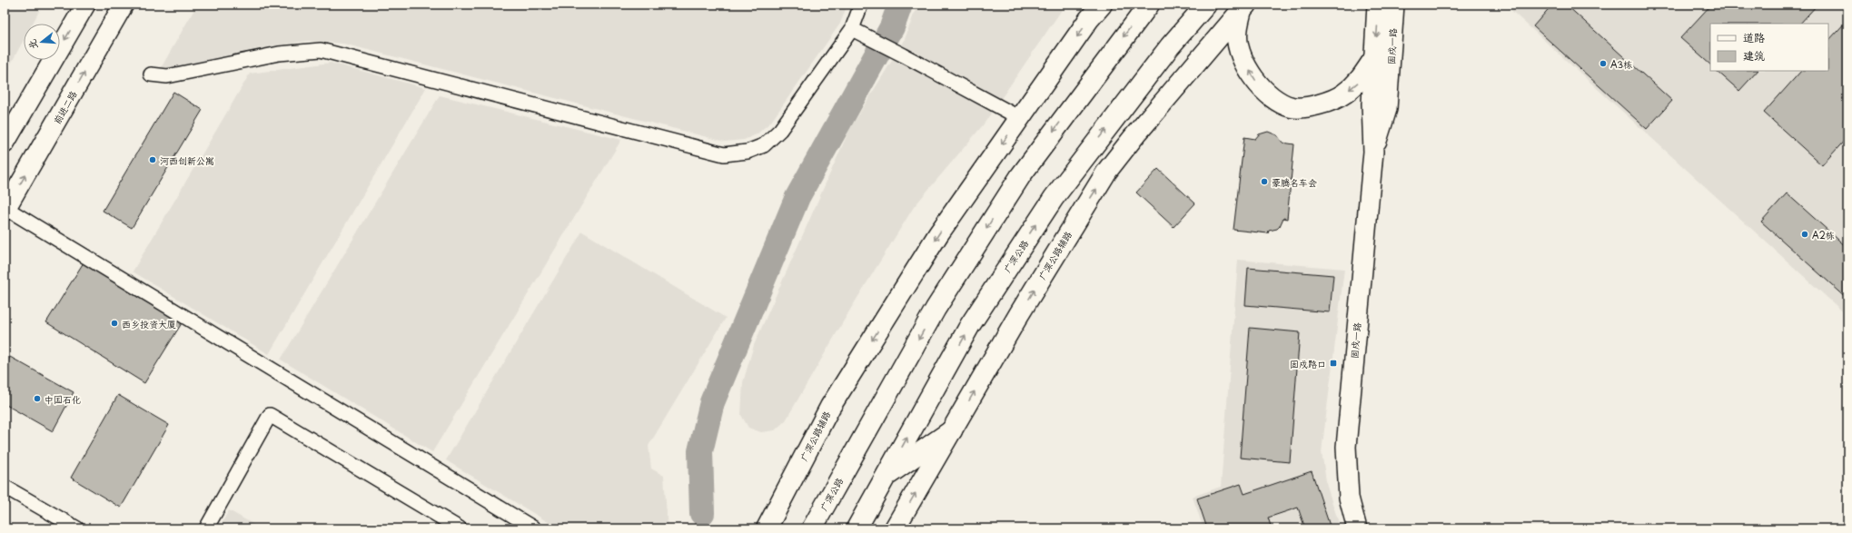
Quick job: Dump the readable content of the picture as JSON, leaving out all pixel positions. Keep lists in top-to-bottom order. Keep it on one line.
{"streets":{"main road":["广深公路辅路","广深公路"],"street":["固戍一路","前进二路"]},"places":{"other":["A3栋","河西创新公寓","豪腾名车会","A2栋","西乡投资大厦","中国石化"],"transit":["固戍路口"]},"legend":["道路","建筑"],"north":"left"}
